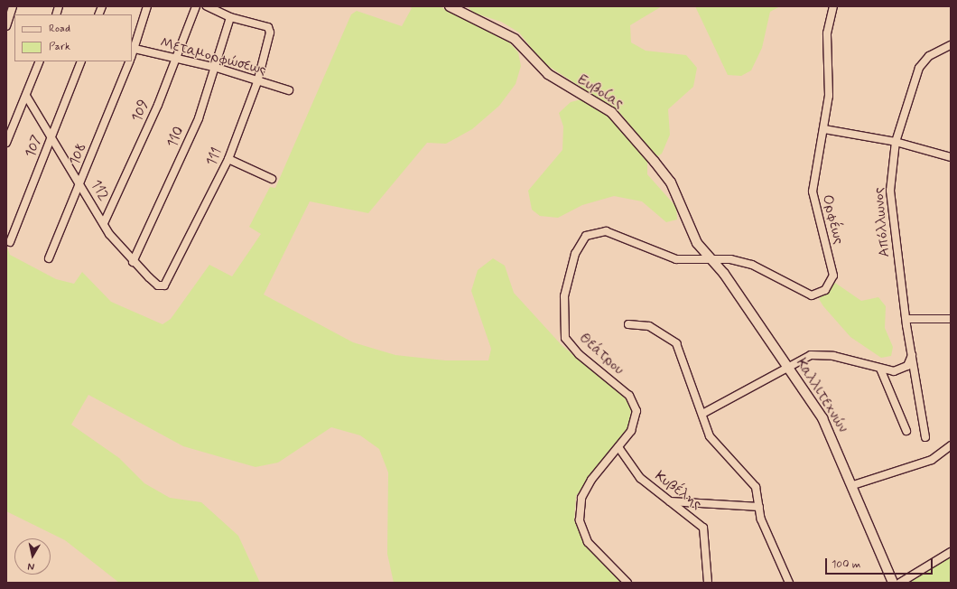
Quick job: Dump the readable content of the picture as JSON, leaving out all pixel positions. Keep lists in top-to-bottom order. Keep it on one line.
{"streets":{"street":["Μεταμορφώσεως","Ευβοίας","109","110","107","108","111","112","Ορφέως","Απόλλωνος","Θεάτρου","Καλλιτεχνών","Κυβέλης"]},"crossings":[["Μεταμορφώσεως","109"],["Μεταμορφώσεως","110"],["Μεταμορφώσεως","108"],["Μεταμορφώσεως","111"],["Ευβοίας","Ορφέως"],["Ευβοίας","Θεάτρου"],["Ευβοίας","Καλλιτεχνών"],["109","112"],["110","111"],["110","112"],["107","112"],["108","112"],["111","112"],["Ορφέως","Θεάτρου"],["Ορφέως","Καλλιτεχνών"],["Θεάτρου","Καλλιτεχνών"],["Θεάτρου","Κυβέλης"]],"legend":["Road","Park"],"scale_bar":"100 m","north":"bottom"}
